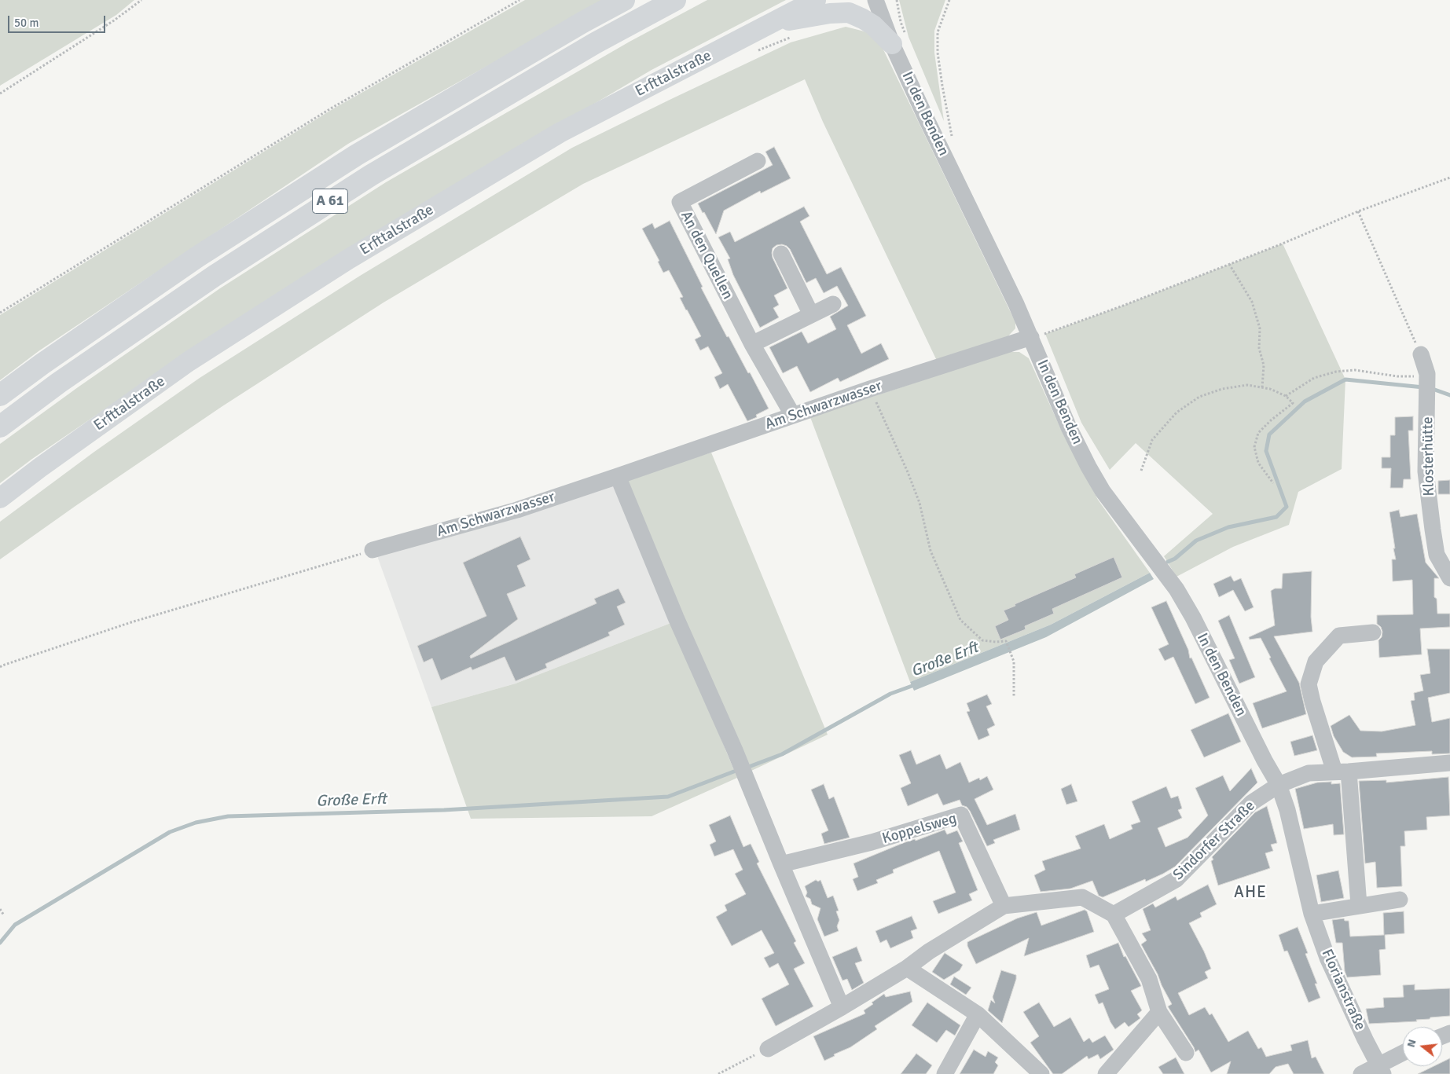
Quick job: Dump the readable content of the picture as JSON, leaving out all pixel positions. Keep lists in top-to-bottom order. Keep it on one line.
{"streets":{"highway":["A 61"],"main road":["Erfttalstraße"],"street":["In den Benden","An den Quellen","Am Schwarzwasser","Klosterhütte","Koppelsweg","Sindorfer Straße","Florianstraße"]},"crossings":[["In den Benden","Am Schwarzwasser"],["In den Benden","Sindorfer Straße"],["In den Benden","Florianstraße"],["An den Quellen","Am Schwarzwasser"],["Sindorfer Straße","Florianstraße"]],"districts":["AHE"],"water":["Große Erft"],"scale_bar":"50 m","north":"left"}
